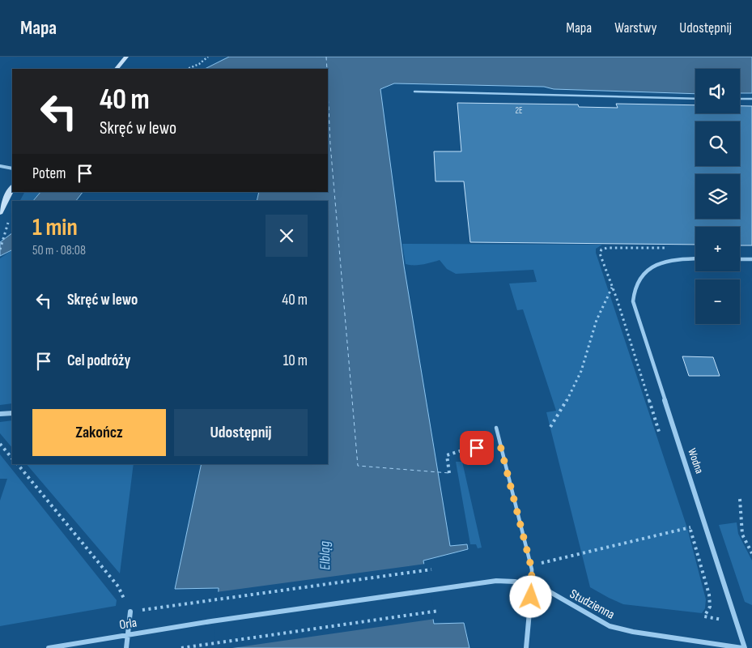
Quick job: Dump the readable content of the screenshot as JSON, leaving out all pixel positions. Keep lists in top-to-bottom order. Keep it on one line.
{"streets":{"street":["Wodna","Studzienna","Orla"]},"crossings":[["Wodna","Studzienna"],["Studzienna","Orla"]],"water":["Elbląg"],"house_numbers":["2E"],"page":{"header":"Mapa","nav":["Mapa","Warstwy","Udostępnij"],"map_buttons":["+","−"],"turn":["40 m","Skręć w lewo"],"then":"Potem","heading":["1 min","50 m · 08:08"],"list":[{"name":"Skręć w lewo","value":"40 m"},{"name":"Cel podróży","value":"10 m"}],"buttons":["Zakończ","Udostępnij"]}}
